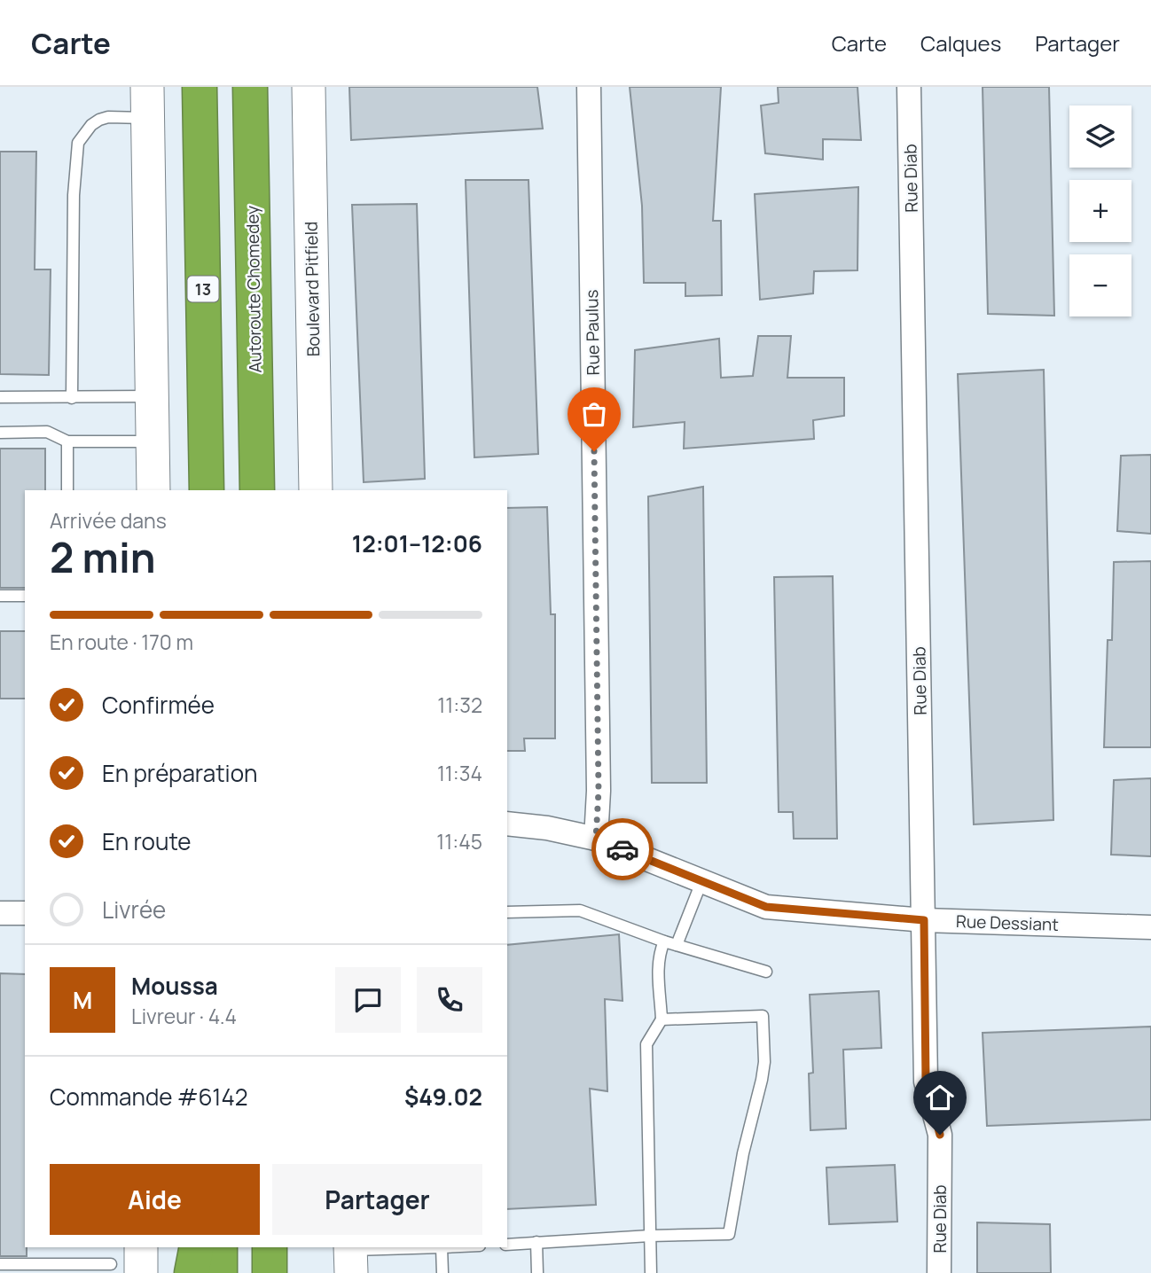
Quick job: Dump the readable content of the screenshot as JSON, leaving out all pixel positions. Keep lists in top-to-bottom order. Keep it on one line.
{"streets":{"highway":["13","Autoroute Chomedey"],"main road":["Boulevard Pitfield"],"street":["Rue Diab","Rue Paulus","Rue Dessiant"]},"crossings":[["Rue Diab","Rue Dessiant"],["Rue Paulus","Rue Dessiant"]],"page":{"header":"Carte","nav":["Carte","Calques","Partager"],"map_buttons":["+","−"],"heading":["2 min","Arrivée dans","12:01–12:06"],"panel":["Moussa","Livreur · 4.4","Commande #6142","$49.02"],"bar":"En route · 170 m","list":[["Confirmée","11:32"],["En préparation","11:34"],["En route","11:45"],"Livrée"],"round":"M","buttons":["Aide","Partager"]}}
